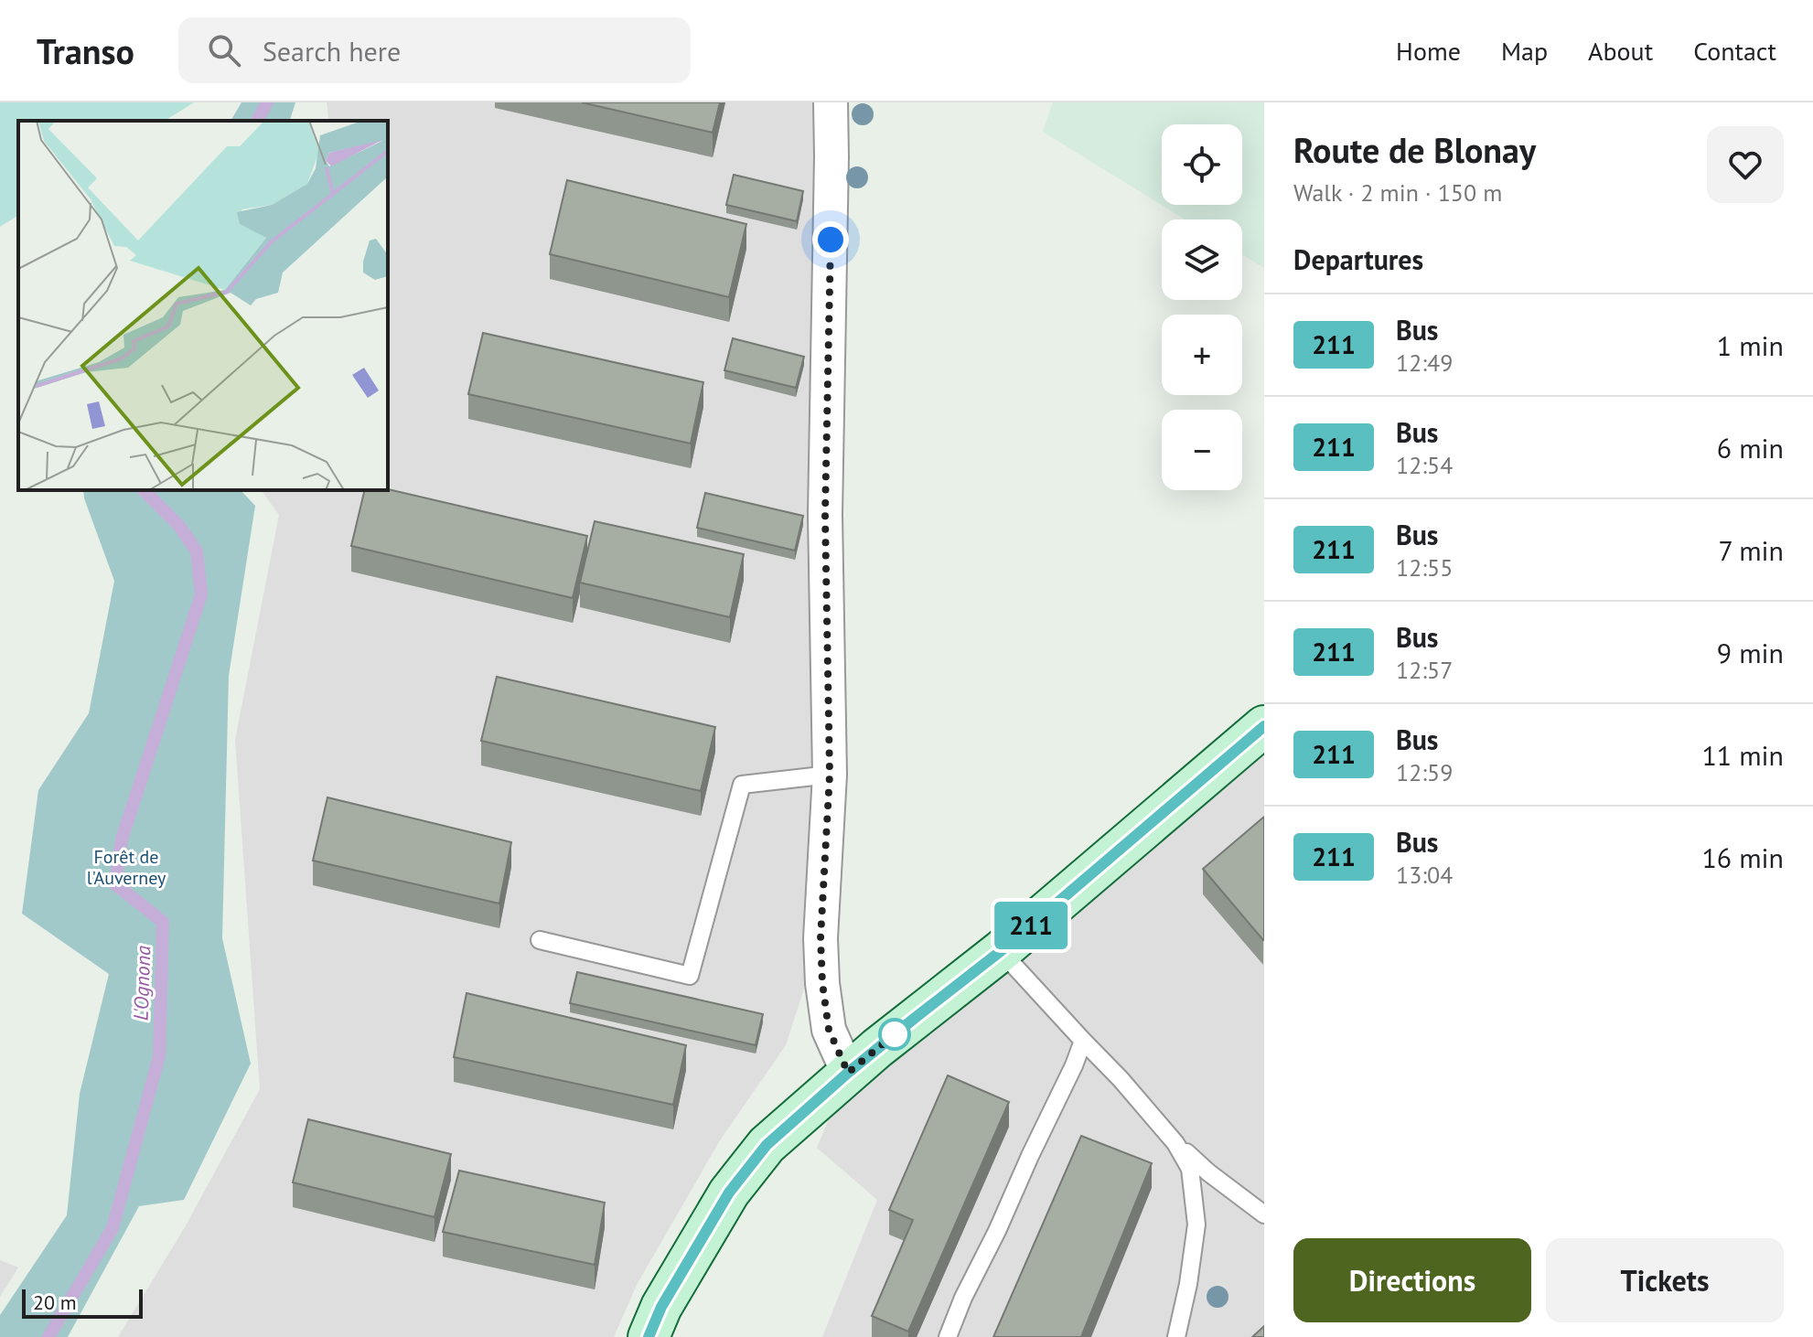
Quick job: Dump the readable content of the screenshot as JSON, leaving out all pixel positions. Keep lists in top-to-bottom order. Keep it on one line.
{"water":["L'Ognona"],"parks":["Forêt de l'Auverney"],"lines":["bus line 211"],"scale_bar":"20 m","page":{"header":"Transo","search":"Search here","nav":["Home","Map","About","Contact"],"on_map":"211","heading":[["Route de Blonay","Walk · 2 min · 150 m"],"Departures"],"map_buttons":["+","−"],"list":[{"mark":"211","name":"Bus","note":"12:49","value":"1 min"},{"mark":"211","name":"Bus","note":"12:54","value":"6 min"},{"mark":"211","name":"Bus","note":"12:55","value":"7 min"},{"mark":"211","name":"Bus","note":"12:57","value":"9 min"},{"mark":"211","name":"Bus","note":"12:59","value":"11 min"},{"mark":"211","name":"Bus","note":"13:04","value":"16 min"}],"buttons":["Directions","Tickets"],"scale":"20 m"}}
